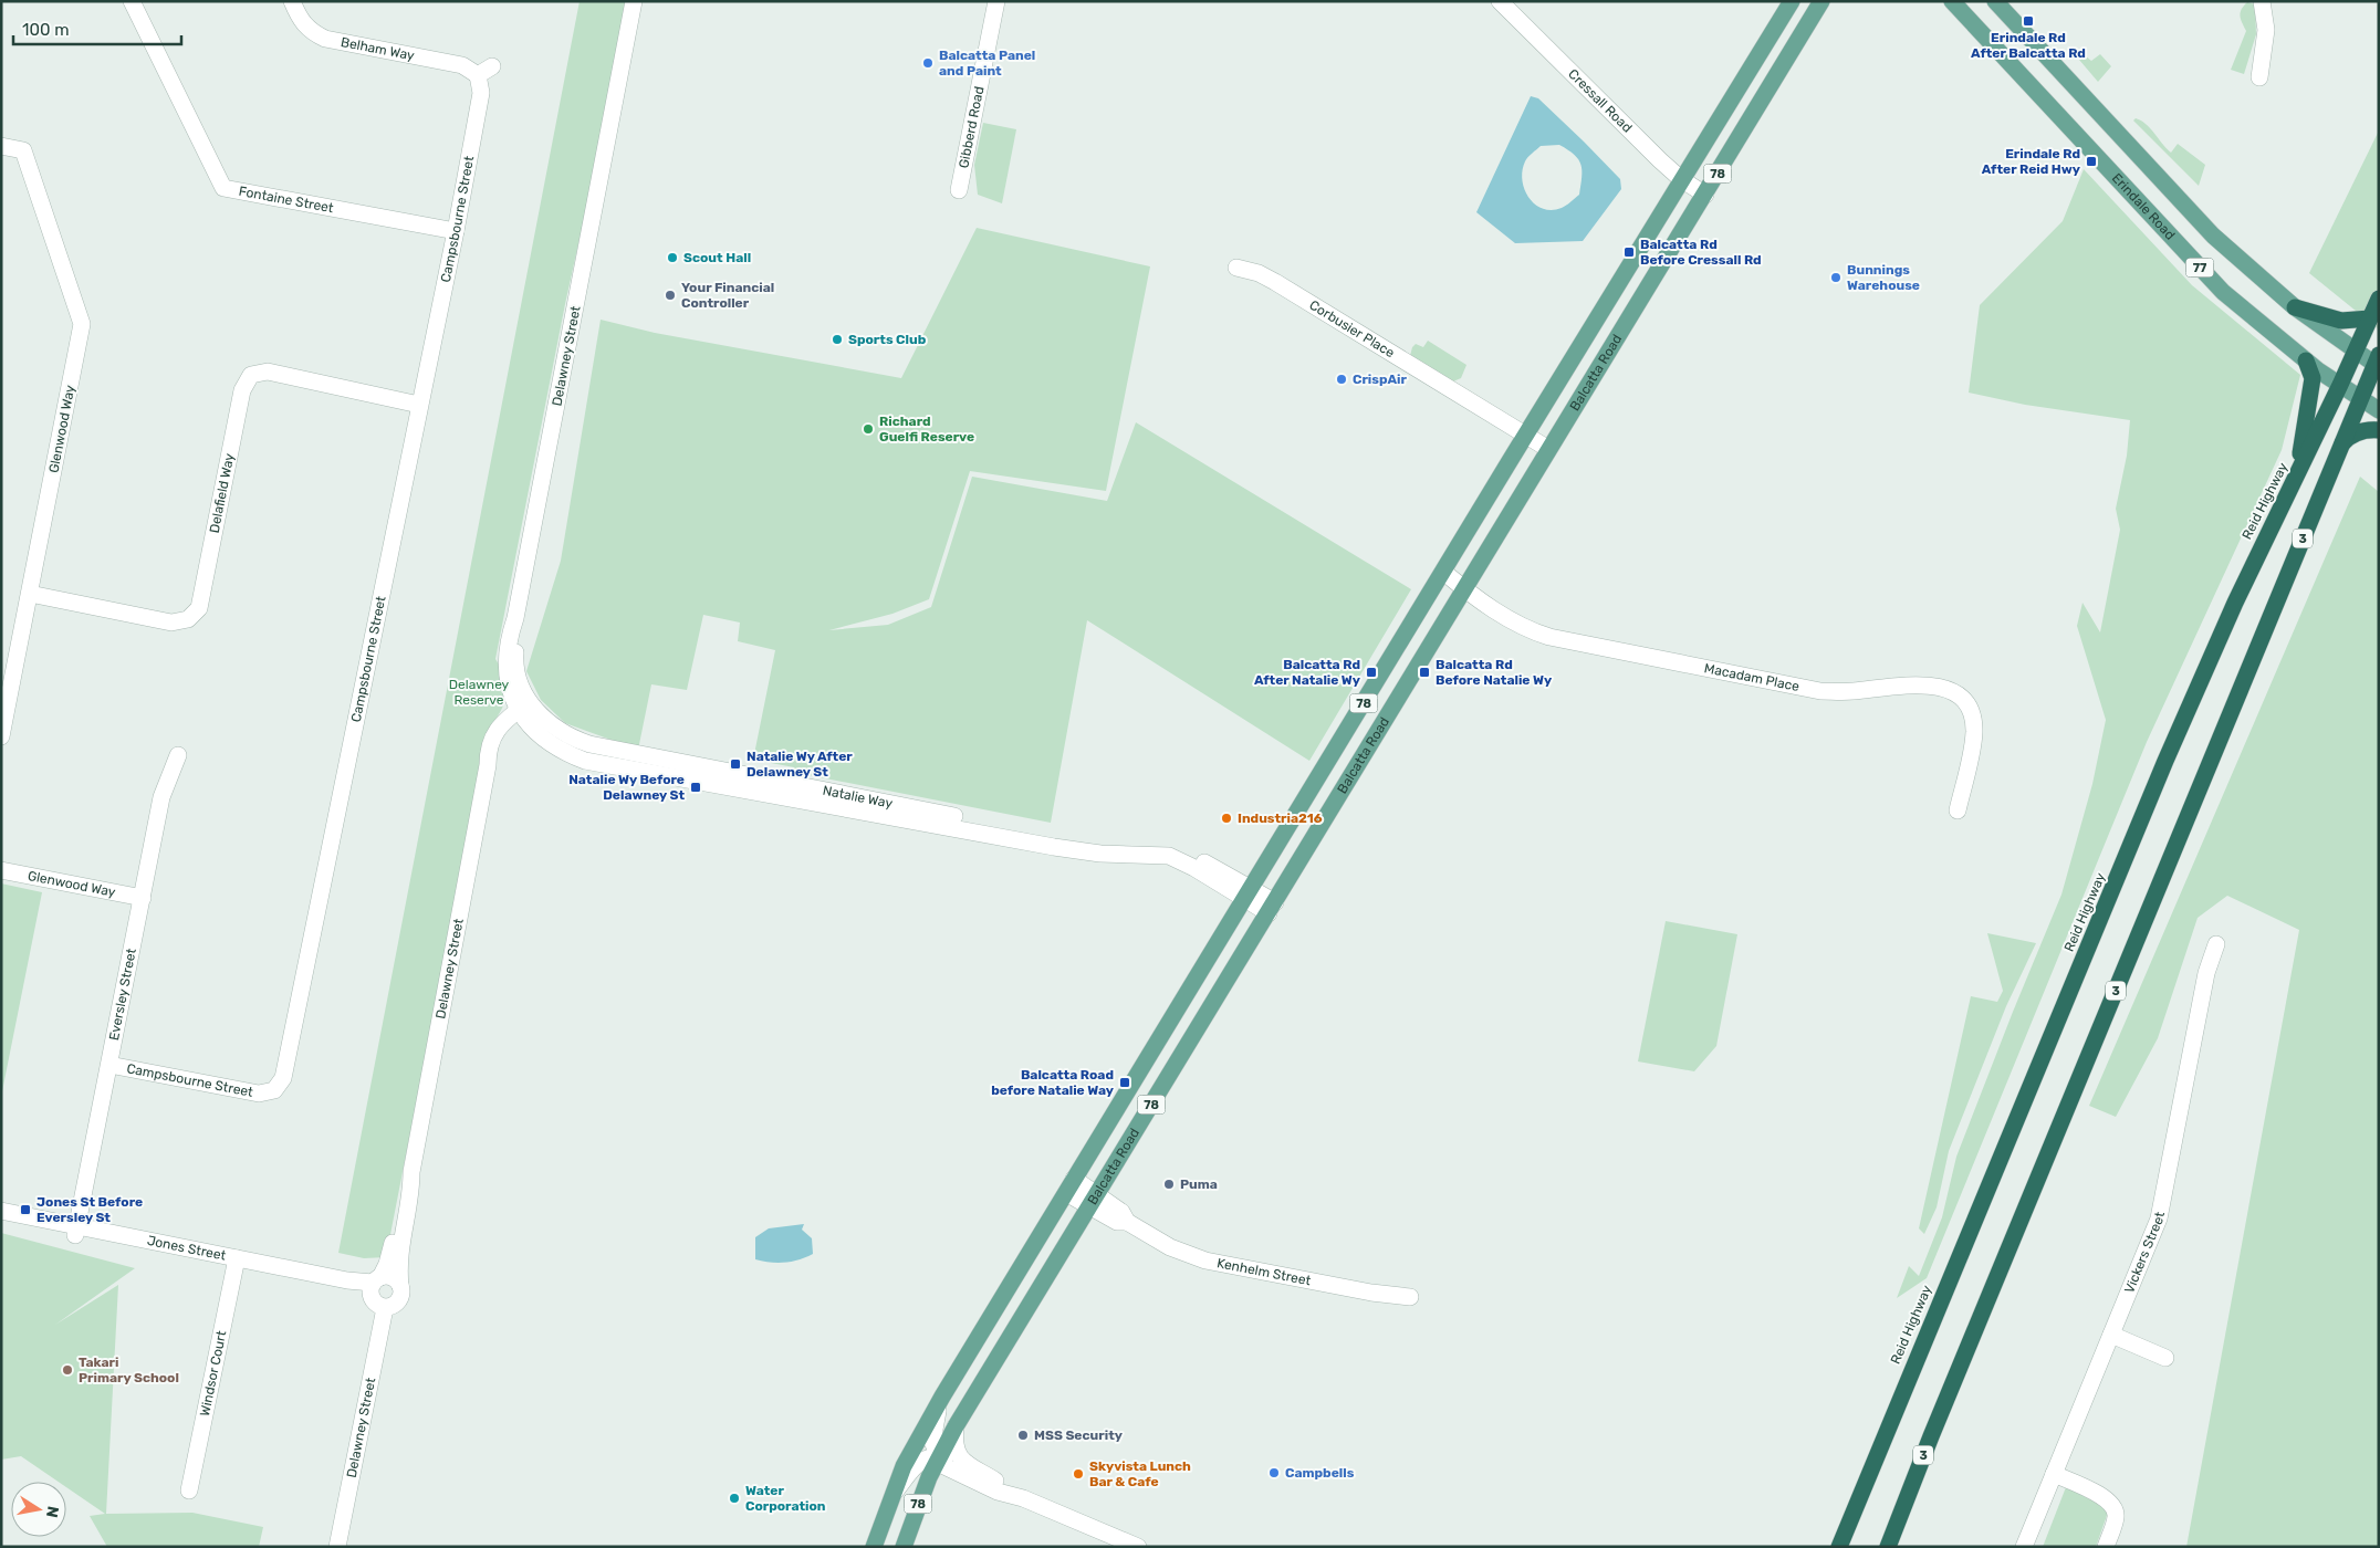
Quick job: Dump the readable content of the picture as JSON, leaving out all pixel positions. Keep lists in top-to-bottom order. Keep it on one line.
{"streets":{"highway":["Reid Highway","3"],"main road":["78","Erindale Road","77","Balcatta Road"],"street":["Belham Way","Cressall Road","Gibberd Road","Fontaine Street","Campsbourne Street","Corbusier Place","Delawney Street","Glenwood Way","Delafield Way","Macadam Place","Natalie Way","Eversley Street","Jones Street","Vickers Street","Kenhelm Street","Windsor Court"]},"crossings":[["Belham Way","Campsbourne Street"],["Cressall Road","Balcatta Road"],["Fontaine Street","Campsbourne Street"],["Erindale Road","Reid Highway"],["Erindale Road","3"],["Campsbourne Street","Delafield Way"],["Campsbourne Street","Eversley Street"],["77","Reid Highway"],["77","3"],["Corbusier Place","Balcatta Road"],["Delawney Street","Natalie Way"],["Delawney Street","Jones Street"],["Balcatta Road","Macadam Place"],["Balcatta Road","Natalie Way"],["Balcatta Road","Kenhelm Street"],["Glenwood Way","Delafield Way"],["Glenwood Way","Eversley Street"],["Eversley Street","Jones Street"],["Jones Street","Windsor Court"]],"parks":["Delawney Reserve"],"places":{"transit":["Erindale Rd After Balcatta Rd","Erindale Rd After Reid Hwy","Balcatta Rd Before Cressall Rd","Balcatta Rd After Natalie Wy","Balcatta Rd Before Natalie Wy","Natalie Wy After Delawney St","Natalie Wy Before Delawney St","Balcatta Road before Natalie Way","Jones St Before Eversley St"],"other":["Balcatta Panel and Paint","Scout Hall","Bunnings Warehouse","Your Financial Controller","Sports Club","CrispAir","Richard Guelfi Reserve","Industria216","Puma","Takari Primary School","MSS Security","Campbells","Skyvista Lunch Bar & Cafe","Water Corporation"]},"scale_bar":"100 m","north":"right"}
